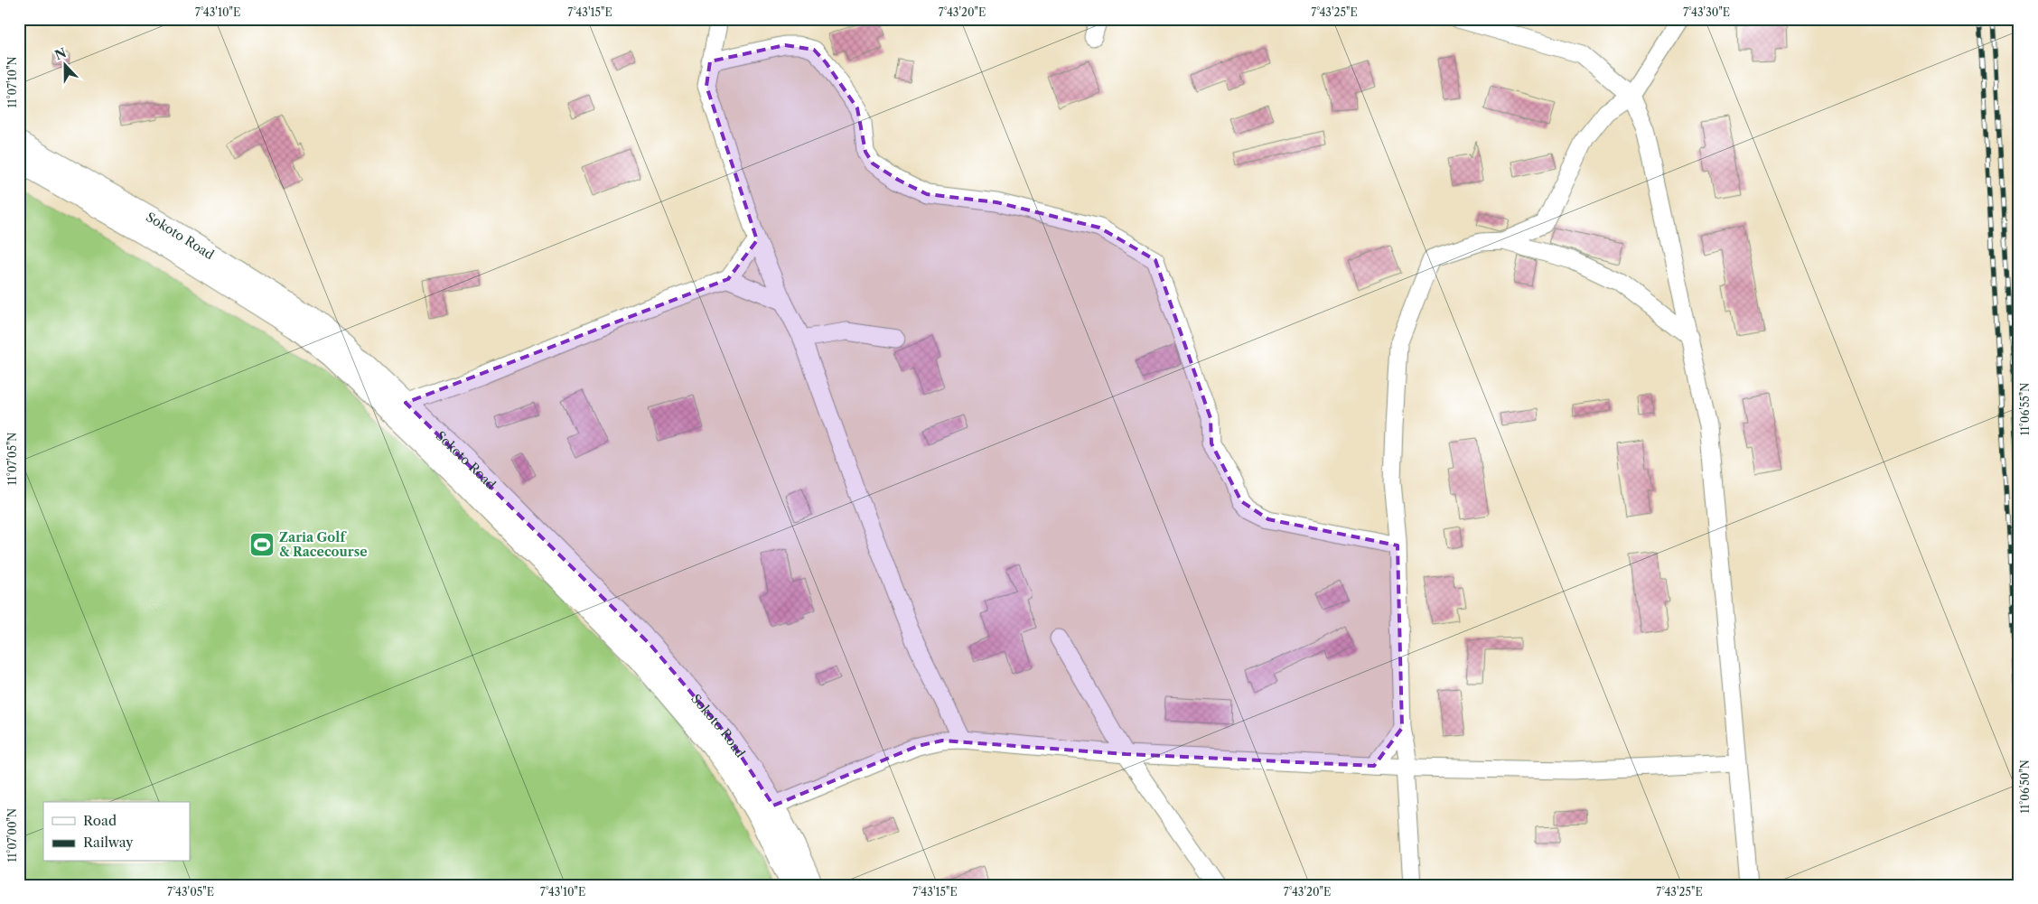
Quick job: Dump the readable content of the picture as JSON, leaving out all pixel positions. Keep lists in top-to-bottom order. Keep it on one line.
{"streets":{"main road":["Sokoto Road"]},"places":{"sports":["Zaria Golf & Racecourse"]},"legend":["Road","Railway"],"north":"top","coordinates":["7°43'10\"E","7°43'15\"E","7°43'20\"E","7°43'25\"E","7°43'30\"E","11°07'10\"N","11°06'55\"N","11°07'05\"N","11°06'50\"N","11°07'00\"N","7°43'05\"E"]}
